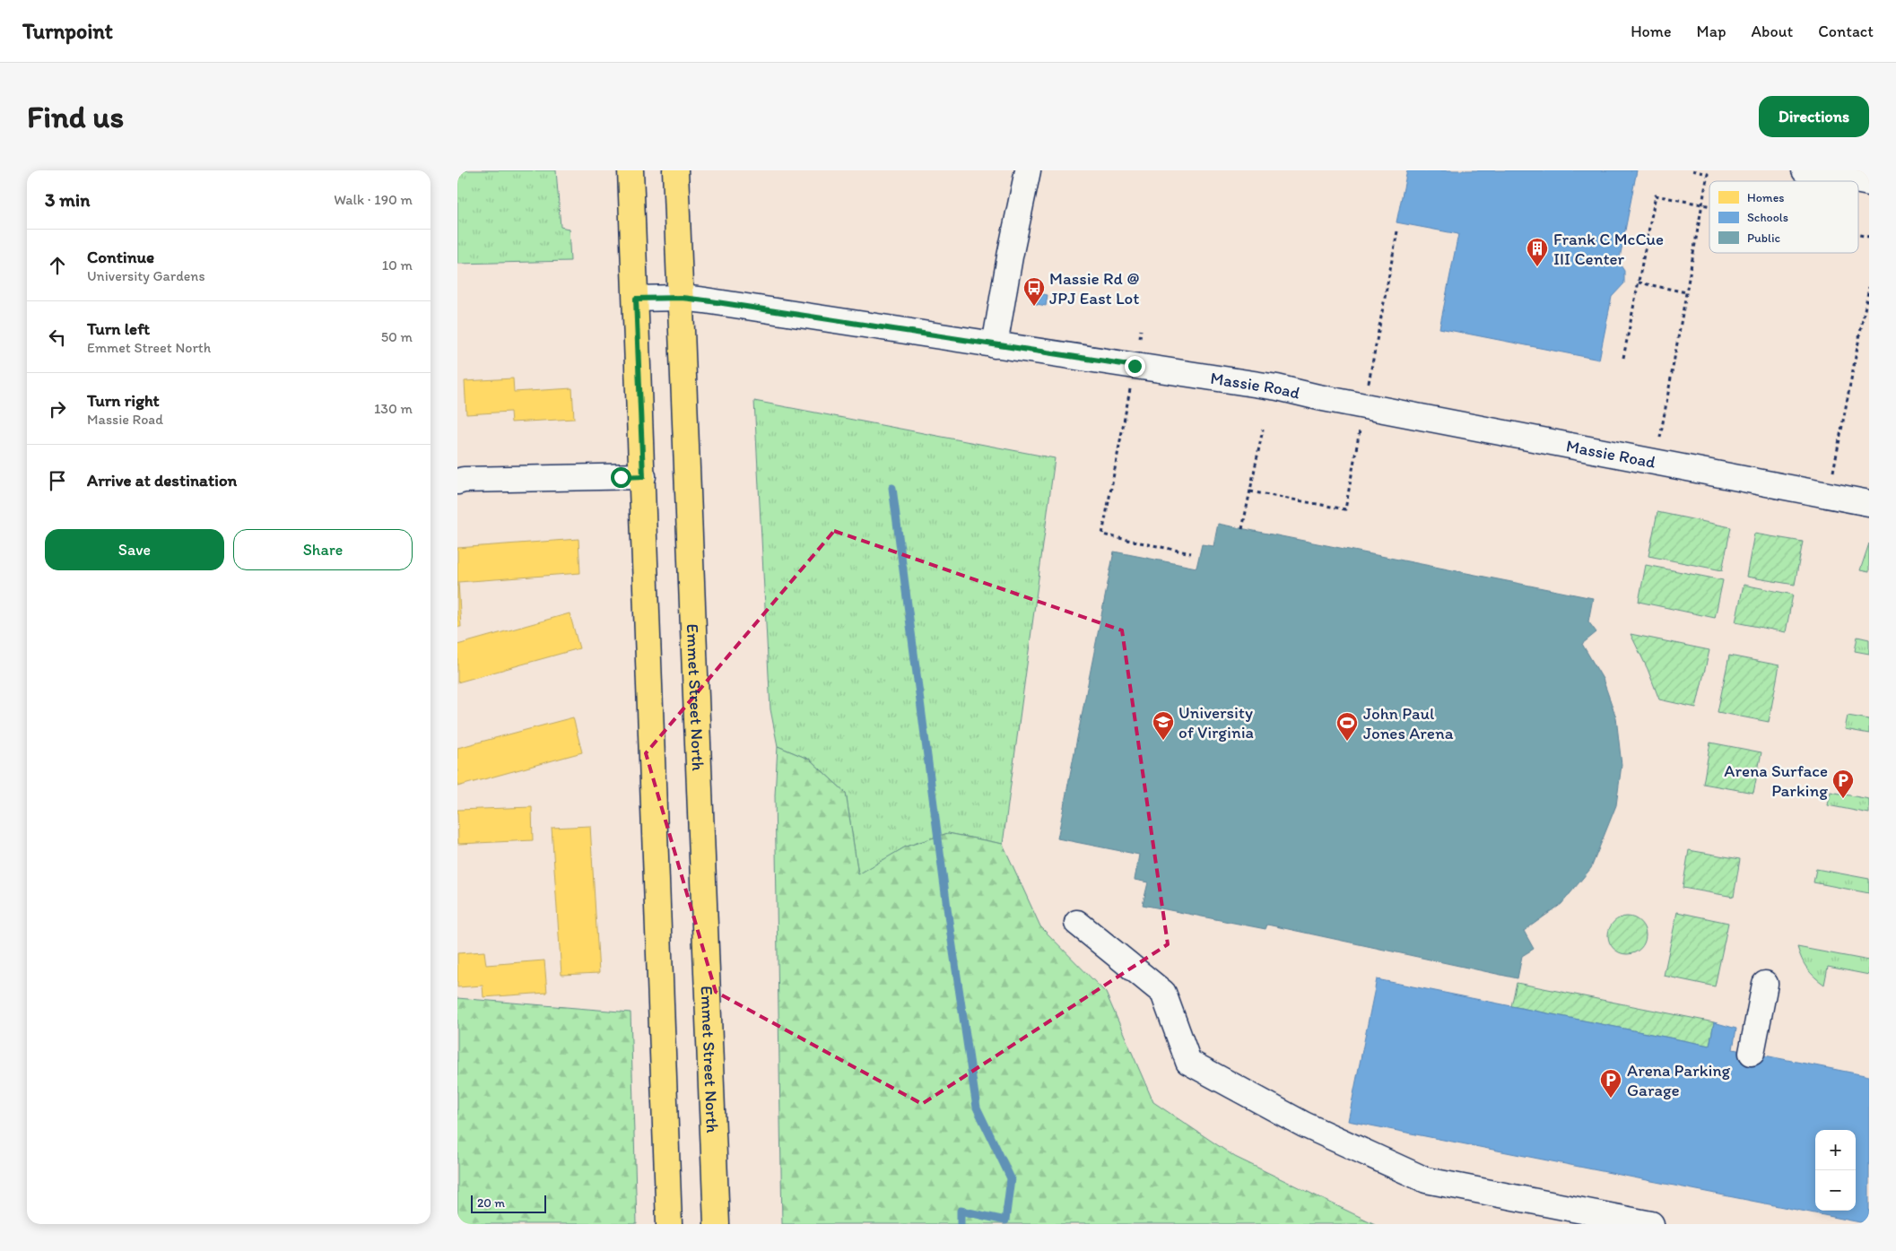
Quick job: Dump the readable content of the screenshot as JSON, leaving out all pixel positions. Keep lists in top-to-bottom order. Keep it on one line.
{"streets":{"main road":["Emmet Street North"],"street":["Massie Road"]},"crossings":[["Massie Road","Emmet Street North"]],"places":{"building":["Frank C McCue III Center"],"bus stop":["Massie Rd @ JPJ East Lot"],"school or university":["University of Virginia"],"sports":["John Paul Jones Arena"],"parking":["Arena Surface Parking","Arena Parking Garage"]},"legend":["Homes","Schools","Public"],"scale_bar":"20 m","page":{"header":"Turnpoint","nav":["Home","Map","About","Contact"],"buttons":["Directions",["Save","Share"]],"title":"Find us","heading":["3 min","Walk · 190 m"],"list":[["Continue","University Gardens","10 m"],["Turn left","Emmet Street North","50 m"],["Turn right","Massie Road","130 m"],"Arrive at destination"],"map_buttons":["+","−"],"scale":"20 m"}}
